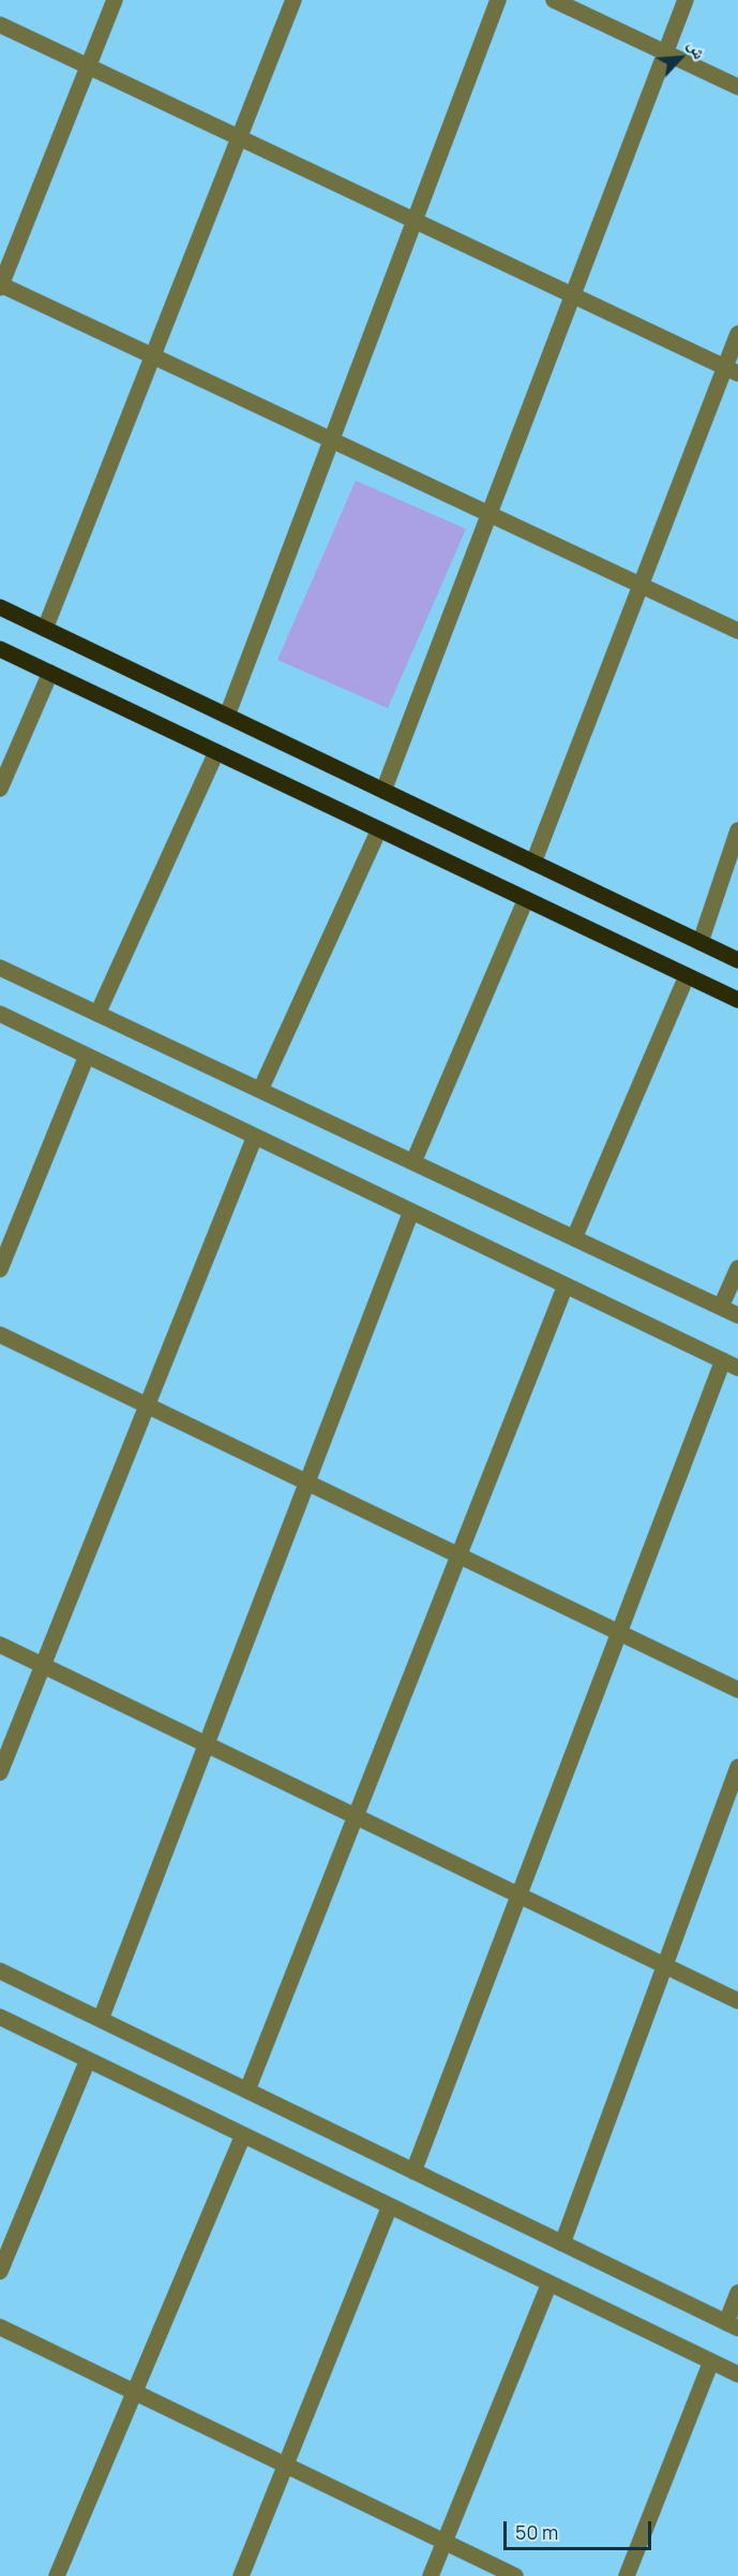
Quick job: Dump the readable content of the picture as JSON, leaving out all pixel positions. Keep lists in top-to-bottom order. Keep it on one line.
{"scale_bar":"50 m","north":"top right"}
